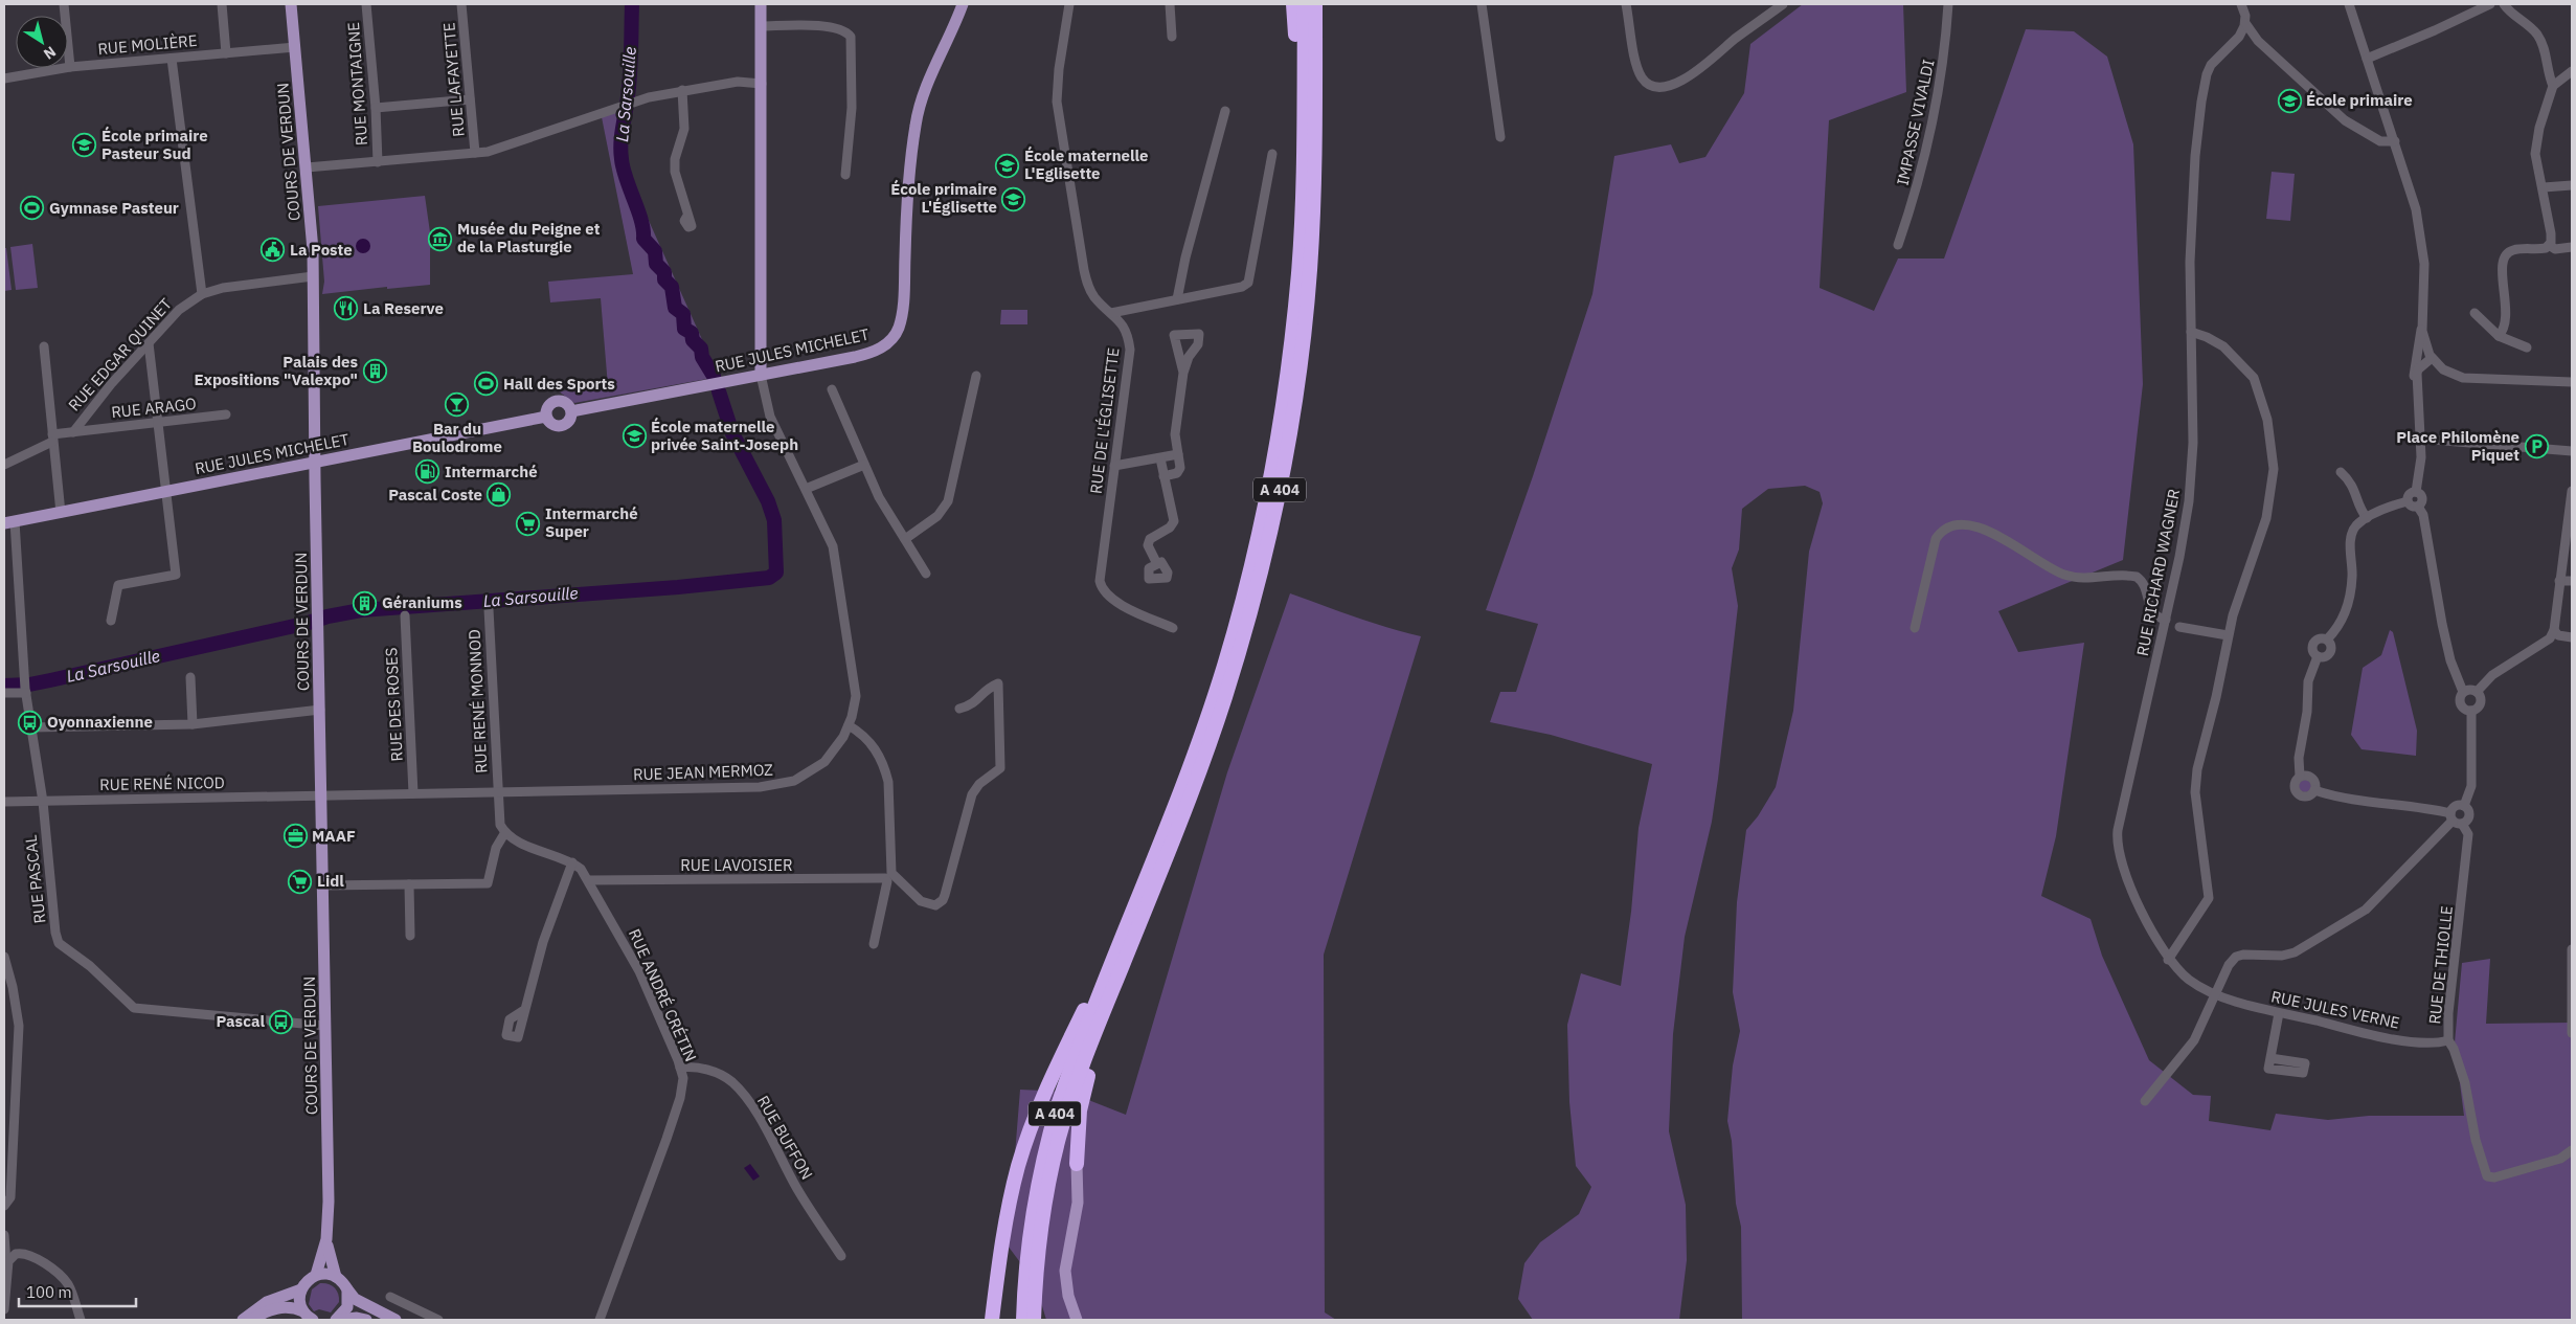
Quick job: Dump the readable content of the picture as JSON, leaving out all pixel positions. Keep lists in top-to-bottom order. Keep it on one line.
{"streets":{"highway":["A 404"],"main road":["COURS DE VERDUN","RUE JULES MICHELET"],"street":["RUE MOLIÈRE","RUE LAFAYETTE","RUE MONTAIGNE","IMPASSE VIVALDI","RUE EDGAR QUINET","RUE ARAGO","RUE DE L'ÉGLISETTE","RUE RICHARD WAGNER","RUE RENÉ MONNOD","RUE DES ROSES","RUE JEAN MERMOZ","RUE RENÉ NICOD","RUE LAVOISIER","RUE PASCAL","RUE DE THIOLLE","RUE ANDRÉ CRÉTIN","RUE JULES VERNE","RUE BUFFON"]},"crossings":[["RUE MOLIÈRE","COURS DE VERDUN"],["COURS DE VERDUN","RUE JULES MICHELET"],["COURS DE VERDUN","RUE EDGAR QUINET"],["COURS DE VERDUN","RUE JEAN MERMOZ"],["COURS DE VERDUN","RUE RENÉ NICOD"],["COURS DE VERDUN","RUE PASCAL"],["RUE JULES MICHELET","RUE JEAN MERMOZ"],["RUE JULES MICHELET","RUE PASCAL"],["RUE EDGAR QUINET","RUE ARAGO"],["RUE RICHARD WAGNER","RUE JULES VERNE"],["RUE RENÉ MONNOD","RUE JEAN MERMOZ"],["RUE DES ROSES","RUE JEAN MERMOZ"],["RUE JEAN MERMOZ","RUE RENÉ NICOD"],["RUE RENÉ NICOD","RUE PASCAL"],["RUE LAVOISIER","RUE ANDRÉ CRÉTIN"],["RUE DE THIOLLE","RUE JULES VERNE"],["RUE ANDRÉ CRÉTIN","RUE BUFFON"]],"water":["La Sarsouille"],"places":{"school or university":["École primaire","École primaire Pasteur Sud","École maternelle L'Eglisette","École primaire L'Églisette","École maternelle privée Saint-Joseph"],"sports":["Gymnase Pasteur","Hall des Sports"],"museum":["Musée du Peigne et de la Plasturgie"],"public building":["La Poste"],"restaurant":["La Reserve"],"building":["Palais des Expositions \"Valexpo\"","Géraniums"],"bar":["Bar du Boulodrome"],"parking":["Place Philomène Piquet"],"fuel station":["Intermarché"],"shop":["Pascal Coste"],"supermarket":["Intermarché Super","Lidl"],"bus stop":["Oyonnaxienne","Pascal"],"office":["MAAF"]},"scale_bar":"100 m","north":"bottom right"}
